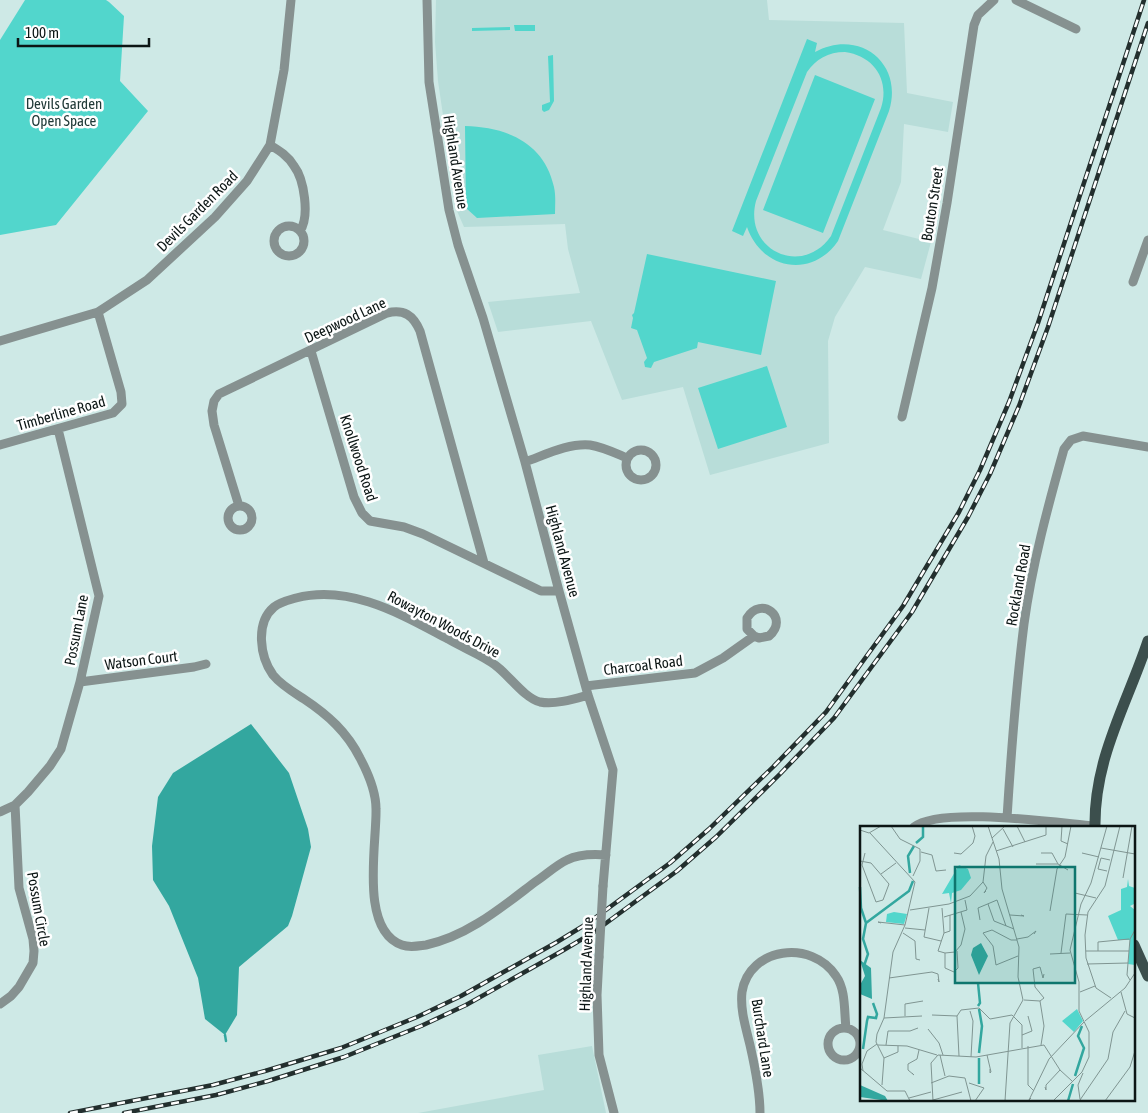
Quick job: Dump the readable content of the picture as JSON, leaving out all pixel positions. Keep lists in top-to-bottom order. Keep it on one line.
{"streets":{"street":["Highland Avenue","Bouton Street","Devils Garden Road","Deepwood Lane","Timberline Road","Knollwood Road","Rockland Road","Rowayton Woods Drive","Possum Lane","Watson Court","Charcoal Road","Possum Circle","Burchard Lane"]},"crossings":[["Highland Avenue","Knollwood Road"],["Highland Avenue","Rowayton Woods Drive"],["Highland Avenue","Charcoal Road"],["Devils Garden Road","Timberline Road"],["Deepwood Lane","Knollwood Road"],["Timberline Road","Possum Lane"],["Rowayton Woods Drive","Charcoal Road"],["Possum Lane","Watson Court"],["Possum Lane","Possum Circle"]],"parks":["Devils Garden Open Space"],"scale_bar":"100 m"}
